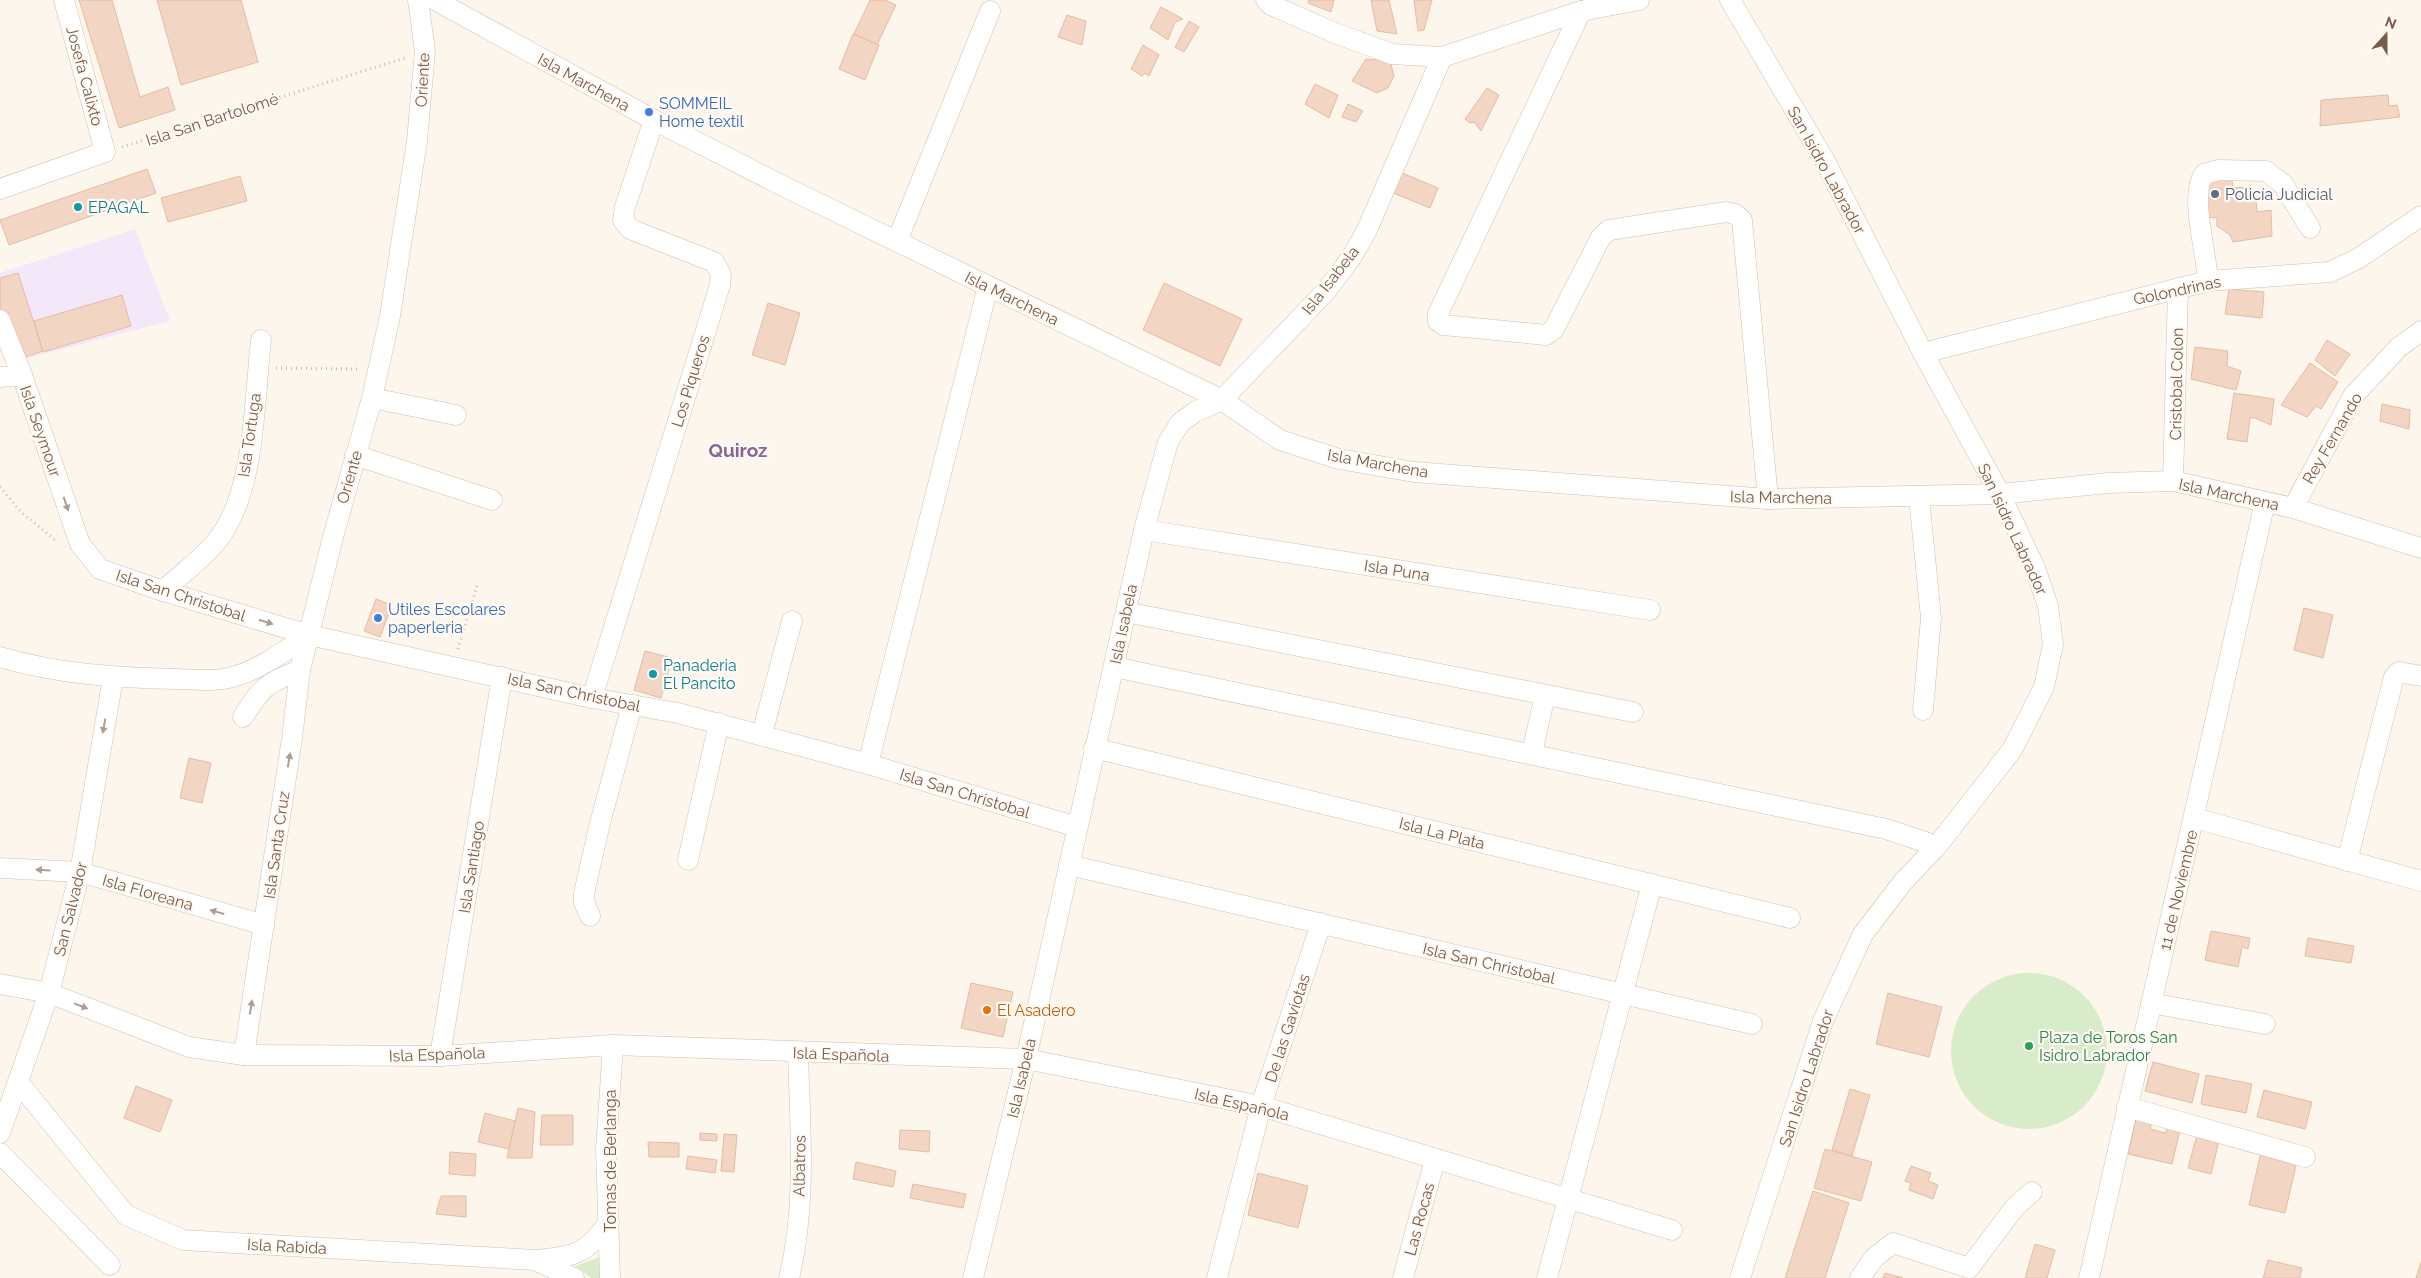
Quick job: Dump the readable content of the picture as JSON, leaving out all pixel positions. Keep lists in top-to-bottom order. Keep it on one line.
{"streets":{"street":["Josefa Calixto","Oriente","Isla Marchena","San Isidro Labrador","Isla Isabela","Golondrinas","Los Piqueros","Cristobal Colon","Isla Seymour","Isla Tortuga","Rey Fernando","Isla Puna","Isla San Christobal","Isla La Plata","Isla Santa Cruz","Isla Santiago","11 de Noviembre","Isla Floreana","San Salvador","De las Gaviotas","Isla Española","Tomas de Berlanga","Albatros","Las Rocas","Isla Rabida"],"path":["Isla San Bartolomé"]},"crossings":[["Josefa Calixto","Isla San Bartolomé"],["Oriente","Isla San Bartolomé"],["Oriente","Isla San Christobal"],["Oriente","Isla Santa Cruz"],["Isla Marchena","San Isidro Labrador"],["Isla Marchena","Isla Isabela"],["Isla Marchena","Los Piqueros"],["Isla Marchena","Cristobal Colon"],["Isla Marchena","Rey Fernando"],["Isla Marchena","11 de Noviembre"],["San Isidro Labrador","Golondrinas"],["Isla Isabela","Isla Puna"],["Isla Isabela","Isla San Christobal"],["Isla Isabela","Isla La Plata"],["Isla Isabela","Isla Española"],["Golondrinas","Cristobal Colon"],["Los Piqueros","Isla San Christobal"],["Isla Seymour","Isla San Christobal"],["Isla Tortuga","Isla San Christobal"],["Isla San Christobal","Isla Santa Cruz"],["Isla San Christobal","Isla Santiago"],["Isla San Christobal","De las Gaviotas"],["Isla Santa Cruz","Isla Floreana"],["Isla Santa Cruz","Isla Española"],["Isla Santiago","Isla Española"],["Isla Floreana","San Salvador"],["San Salvador","Isla Española"],["San Salvador","Isla Rabida"],["De las Gaviotas","Isla Española"],["Isla Española","Tomas de Berlanga"],["Isla Española","Albatros"],["Isla Española","Las Rocas"],["Tomas de Berlanga","Isla Rabida"]],"one_way":["Isla Seymour","Isla Santa Cruz","Isla Floreana","San Salvador"],"districts":["Quiroz"],"places":["SOMMEIL Home textil","Policía Judicial","EPAGAL","Utiles Escolares paperleria","Panaderia El Pancito","El Asadero","Plaza de Toros San Isidro Labrador"],"north":"top"}
